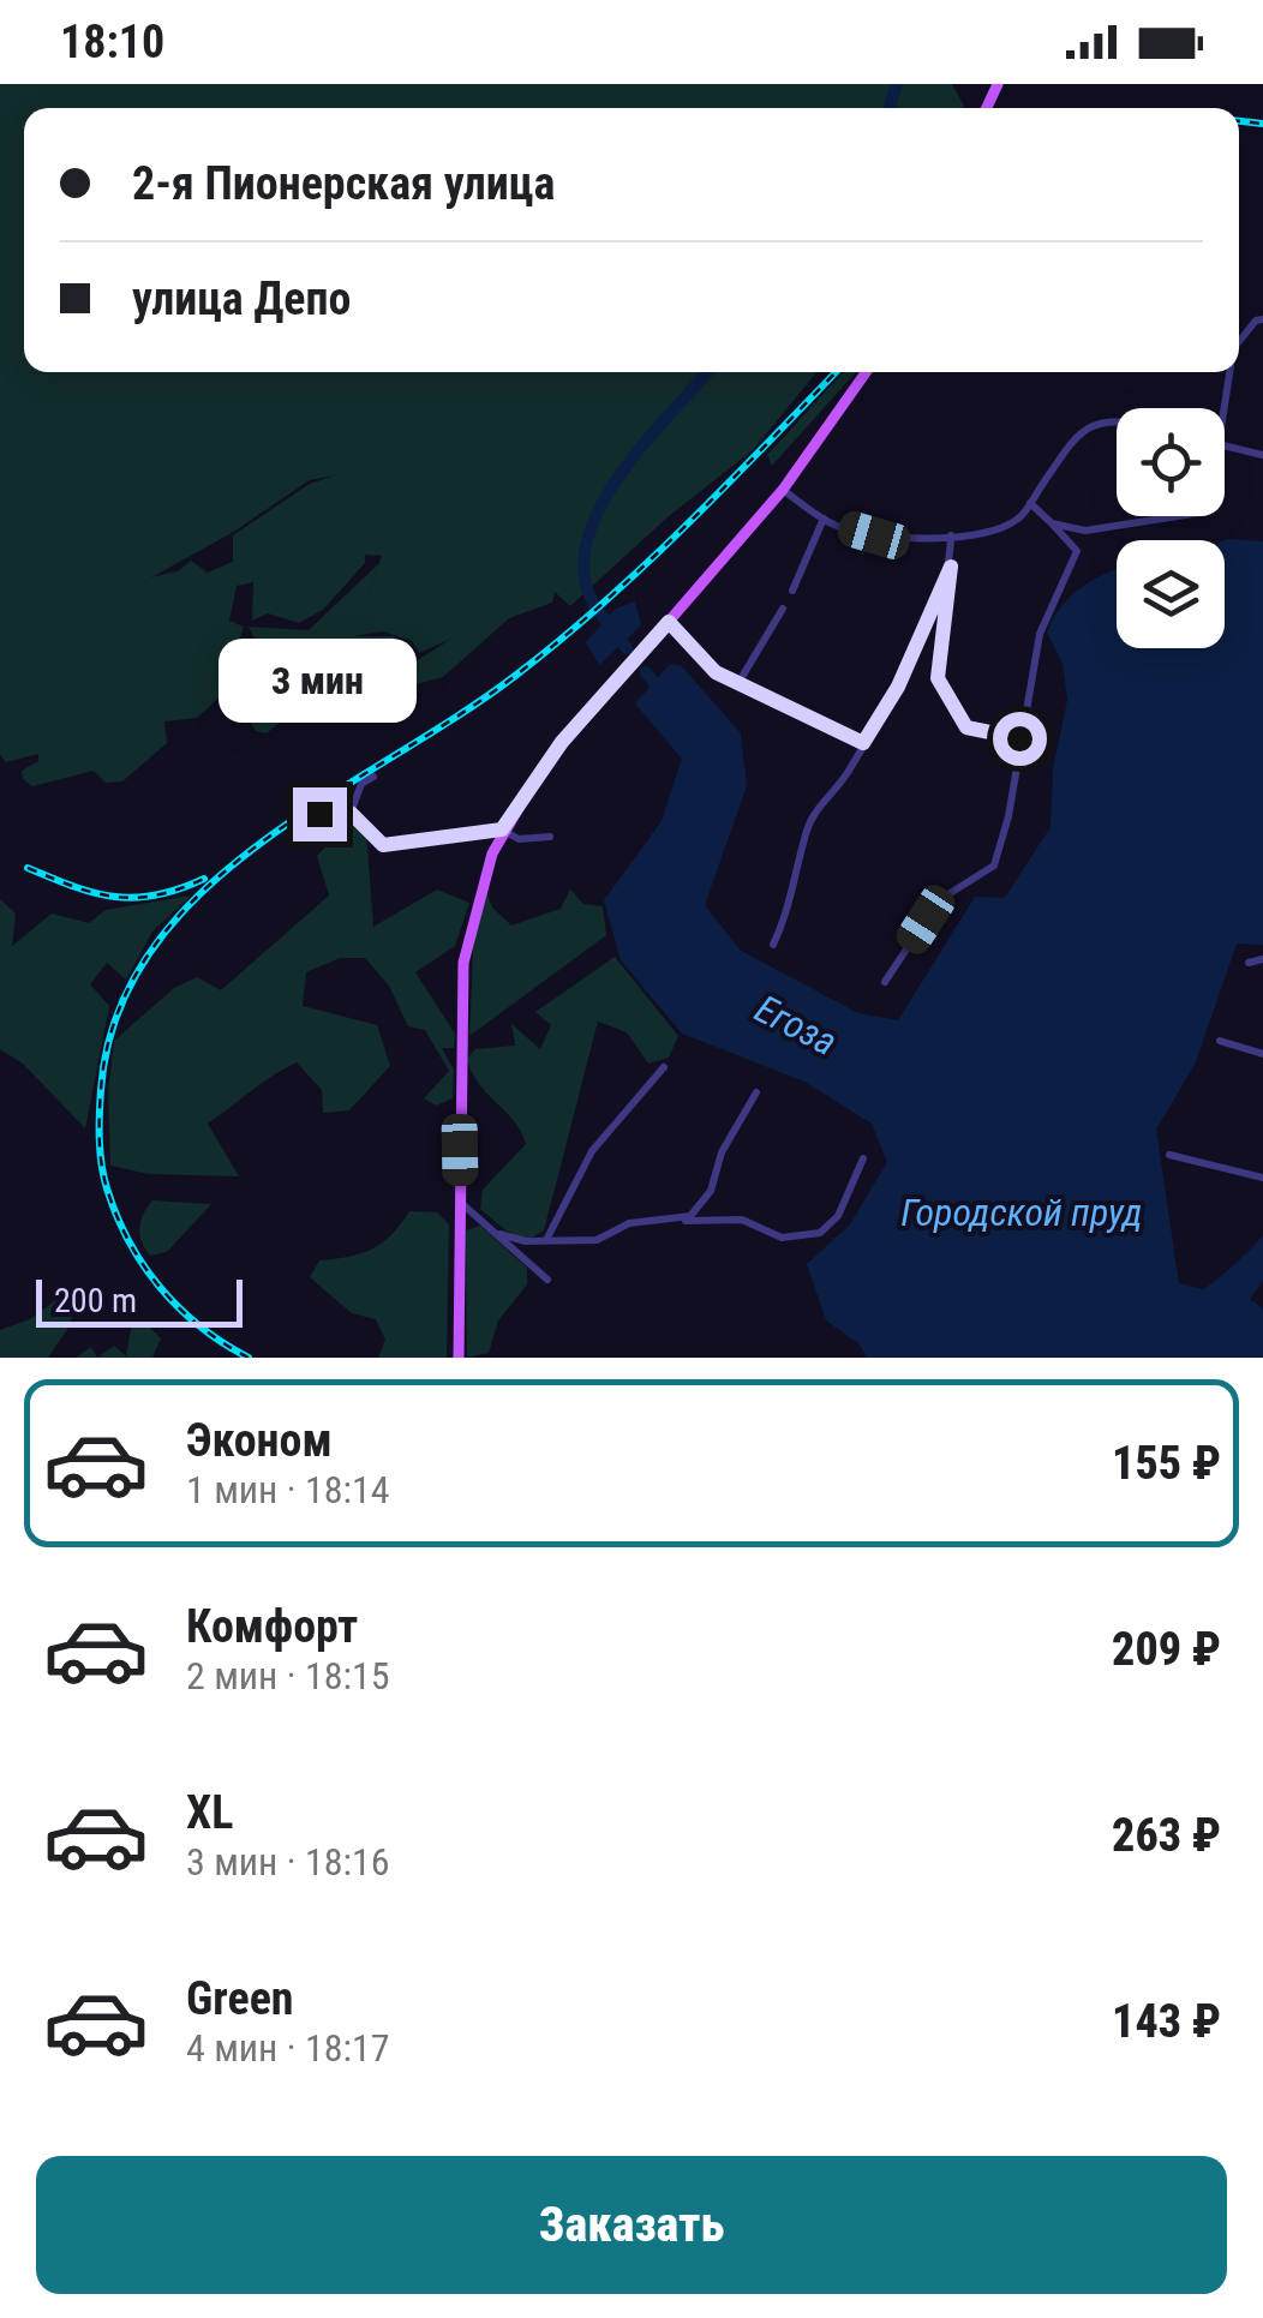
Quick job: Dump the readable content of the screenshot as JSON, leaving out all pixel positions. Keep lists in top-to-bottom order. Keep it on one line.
{"water":["Егоза","Городской пруд"],"scale_bar":"200 m","page":{"status":"18:10","banner":["2-я Пионерская улица","улица Депо"],"bubble":"3 мин","scale":"200 m","list":[{"name":"Эконом","note":"1 мин · 18:14","value":"155 ₽"},{"name":"Комфорт","note":"2 мин · 18:15","value":"209 ₽"},{"name":"XL","note":"3 мин · 18:16","value":"263 ₽"},{"name":"Green","note":"4 мин · 18:17","value":"143 ₽"}],"buttons":"Заказать"}}
